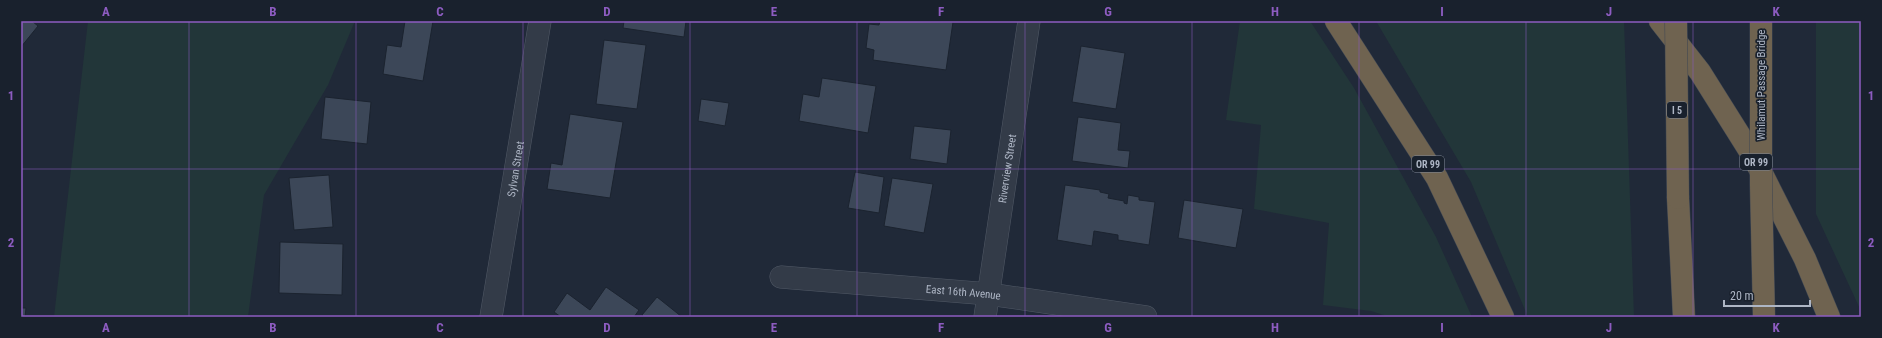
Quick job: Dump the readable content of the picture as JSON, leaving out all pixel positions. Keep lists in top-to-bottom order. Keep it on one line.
{"streets":{"highway":["Whilamut Passage Bridge","I 5","OR 99"],"street":["Sylvan Street","Riverview Street","East 16th Avenue"]},"crossings":[["Riverview Street","East 16th Avenue"]],"scale_bar":"20 m","grid":{"columns":["A","B","C","D","E","F","G","H","I","J","K"],"rows":["1","2"]}}
